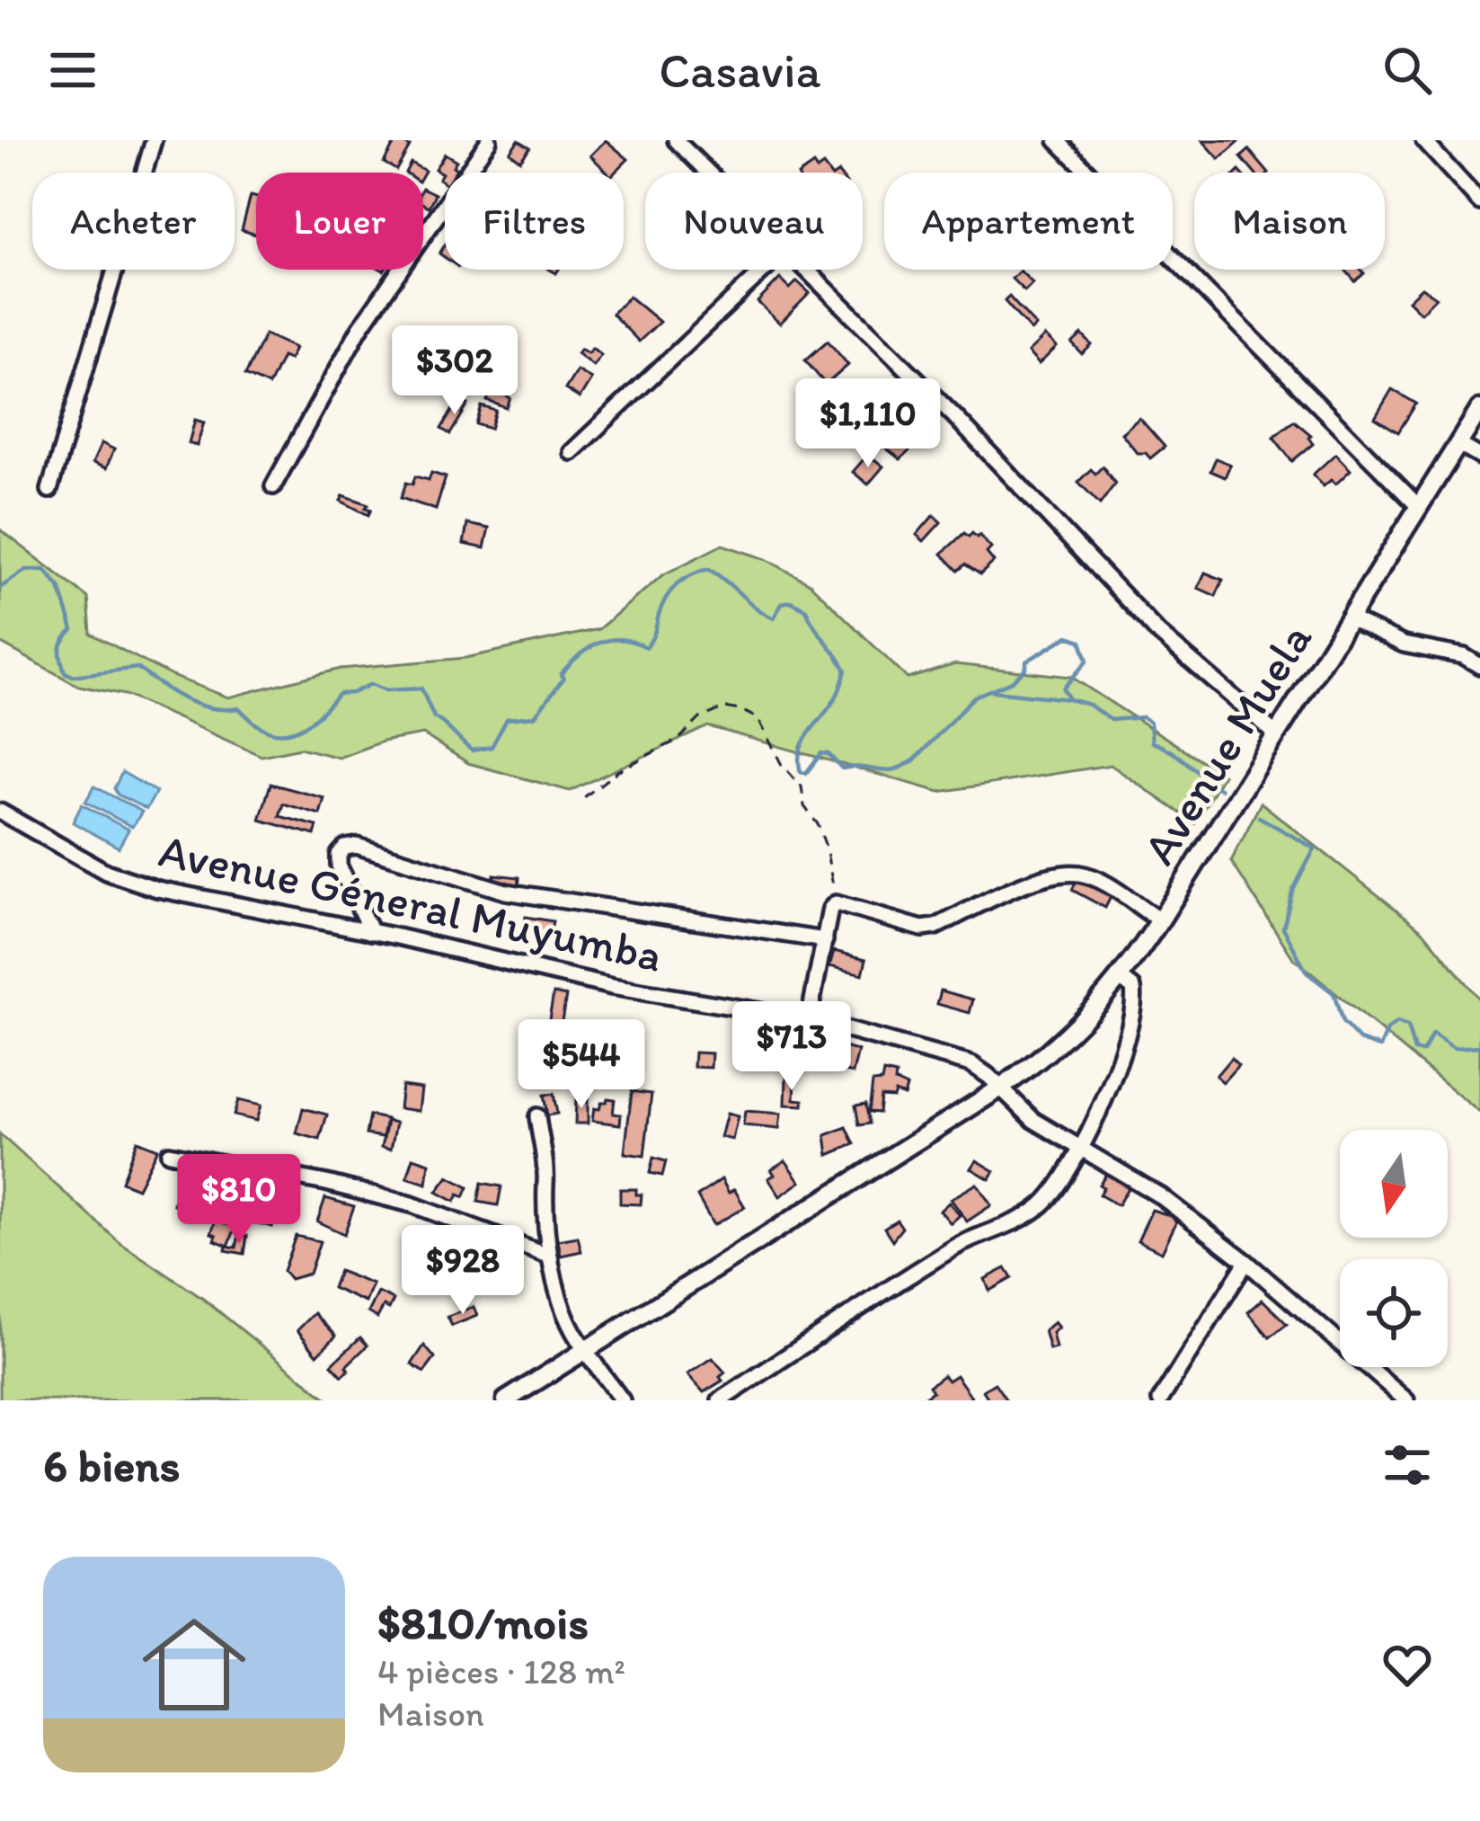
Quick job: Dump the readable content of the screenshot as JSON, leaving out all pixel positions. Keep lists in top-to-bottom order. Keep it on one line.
{"streets":{"street":["Avenue Muela","Avenue Géneral Muyumba"]},"crossings":[["Avenue Muela","Avenue Géneral Muyumba"]],"north":"bottom","page":{"header":"Casavia","chip":["Acheter","Louer","Filtres","Nouveau","Appartement","Maison"],"price":["$302","$1,110","$713","$544","$810","$928"],"heading":"6 biens","list":[{"name":"$810/mois","note":"4 pièces · 128 m² · Maison"}]}}
